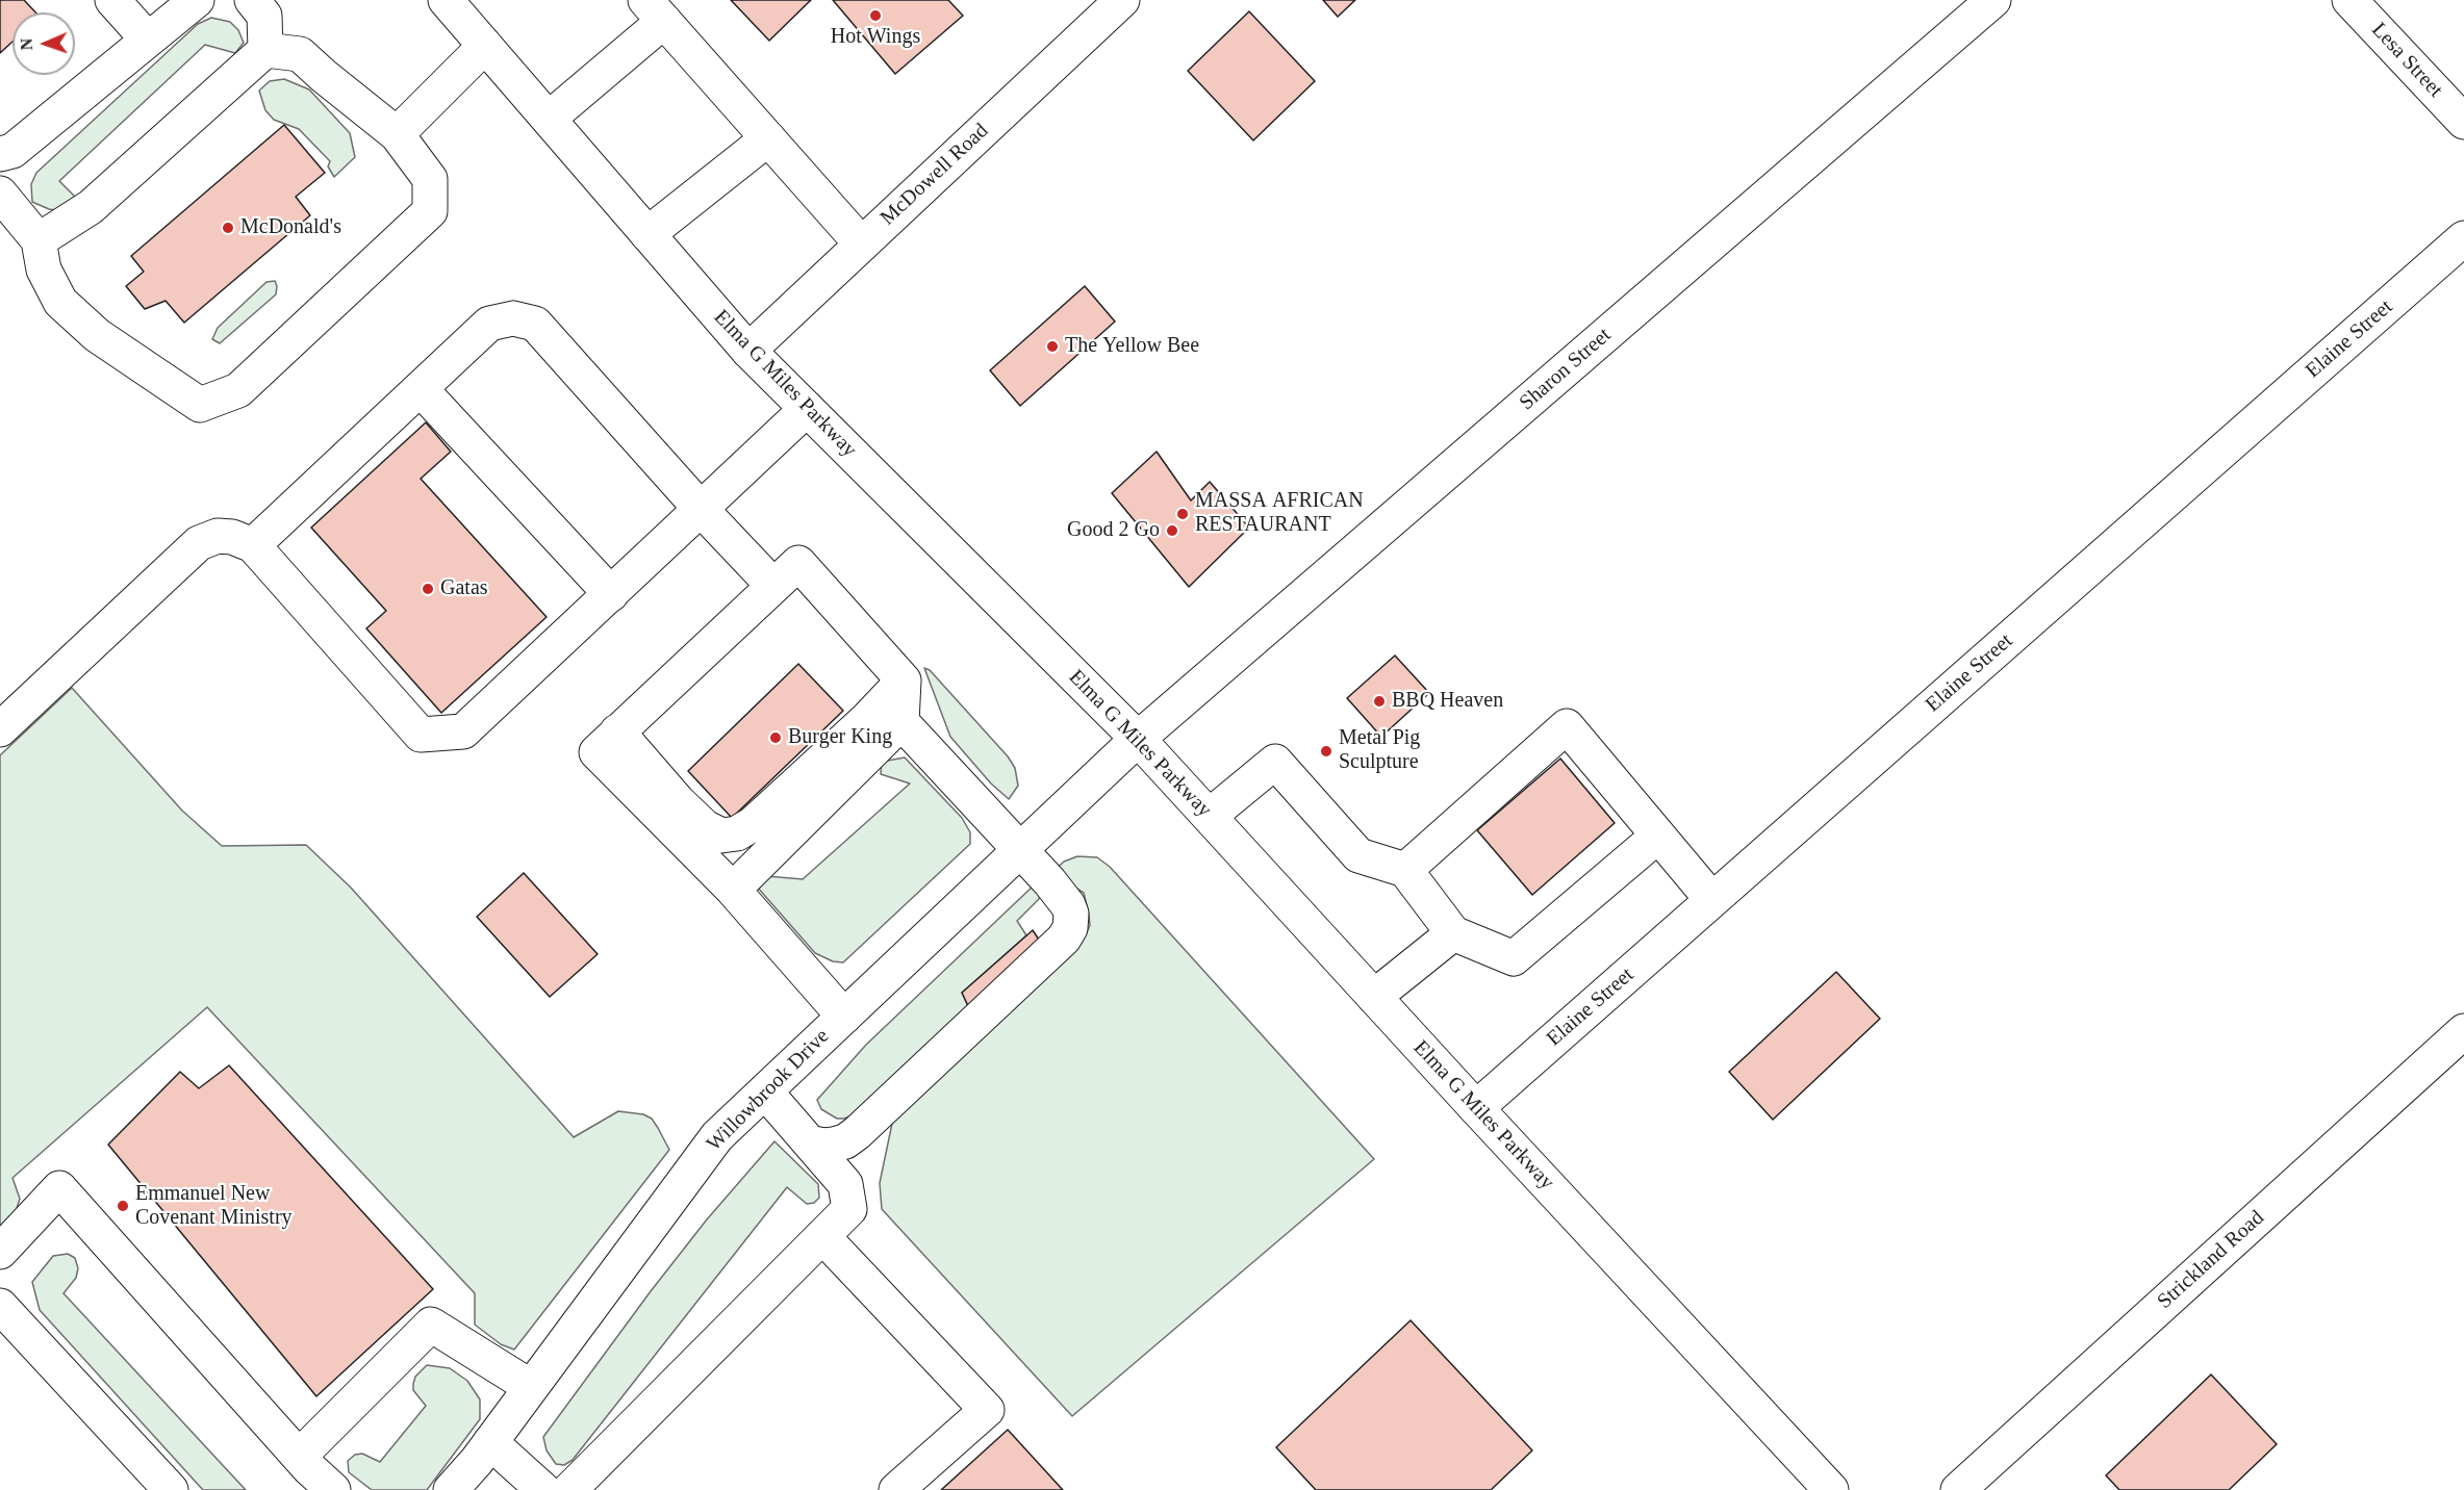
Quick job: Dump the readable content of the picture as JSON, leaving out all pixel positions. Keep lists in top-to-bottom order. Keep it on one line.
{"streets":{"street":["Lesa Street","McDowell Road","Elaine Street","Sharon Street","Elma G Miles Parkway","Willowbrook Drive","Strickland Road"]},"crossings":[["McDowell Road","Elma G Miles Parkway"],["Elaine Street","Elma G Miles Parkway"],["Sharon Street","Elma G Miles Parkway"],["Sharon Street","Willowbrook Drive"],["Elma G Miles Parkway","Willowbrook Drive"]],"places":["Hot Wings","McDonald's","The Yellow Bee","MASSA AFRICAN RESTAURANT","Good 2 Go","Gatas","BBQ Heaven","Burger King","Metal Pig Sculpture","Emmanuel New Covenant Ministry"],"north":"left"}
